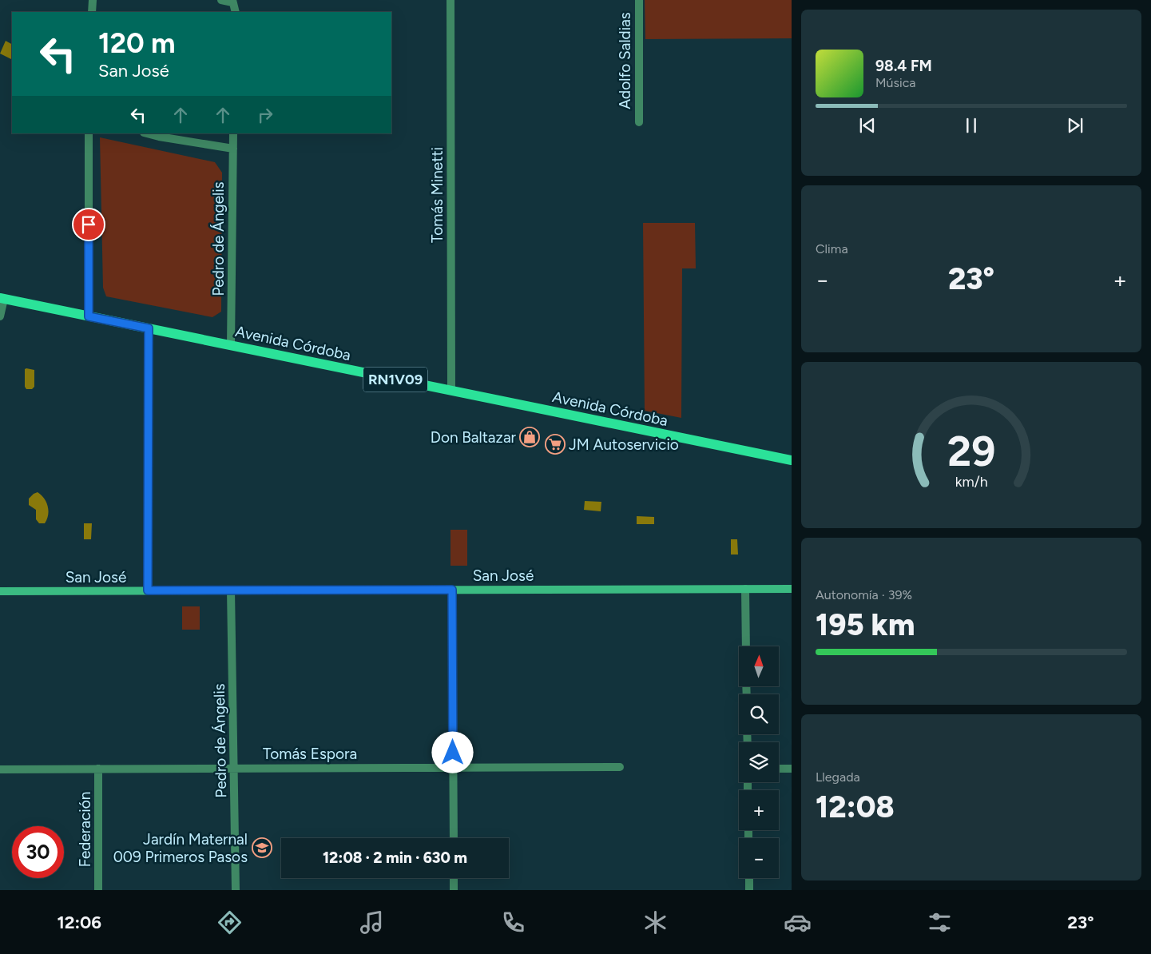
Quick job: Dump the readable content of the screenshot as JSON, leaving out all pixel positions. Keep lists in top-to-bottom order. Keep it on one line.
{"streets":{"main road":["Avenida Córdoba","RN1V09"],"street":["Adolfo Saldias","Tomás Minetti","Pedro de Ángelis","San José","Tomás Espora","Federación"]},"crossings":[["Tomás Minetti","Avenida Córdoba"],["Pedro de Ángelis","Avenida Córdoba"],["Pedro de Ángelis","San José"],["Pedro de Ángelis","Tomás Espora"],["Tomás Espora","Federación"]],"places":{"shop":["Don Baltazar"],"supermarket":["JM Autoservicio"],"school or university":["Jardín Maternal 009 Primeros Pasos"]},"north":"top","page":{"turn":["120 m","San José"],"song":["98.4 FM","Música"],"tile":["Clima",["Autonomía · 39%","195 km"],["Llegada","12:08"]],"heat":["−","23°","+"],"map_buttons":["+","−"],"limit":"30","trip":"12:08 · 2 min · 630 m","tabs":["12:06","23°"],"gauge":["29","km/h"]}}
